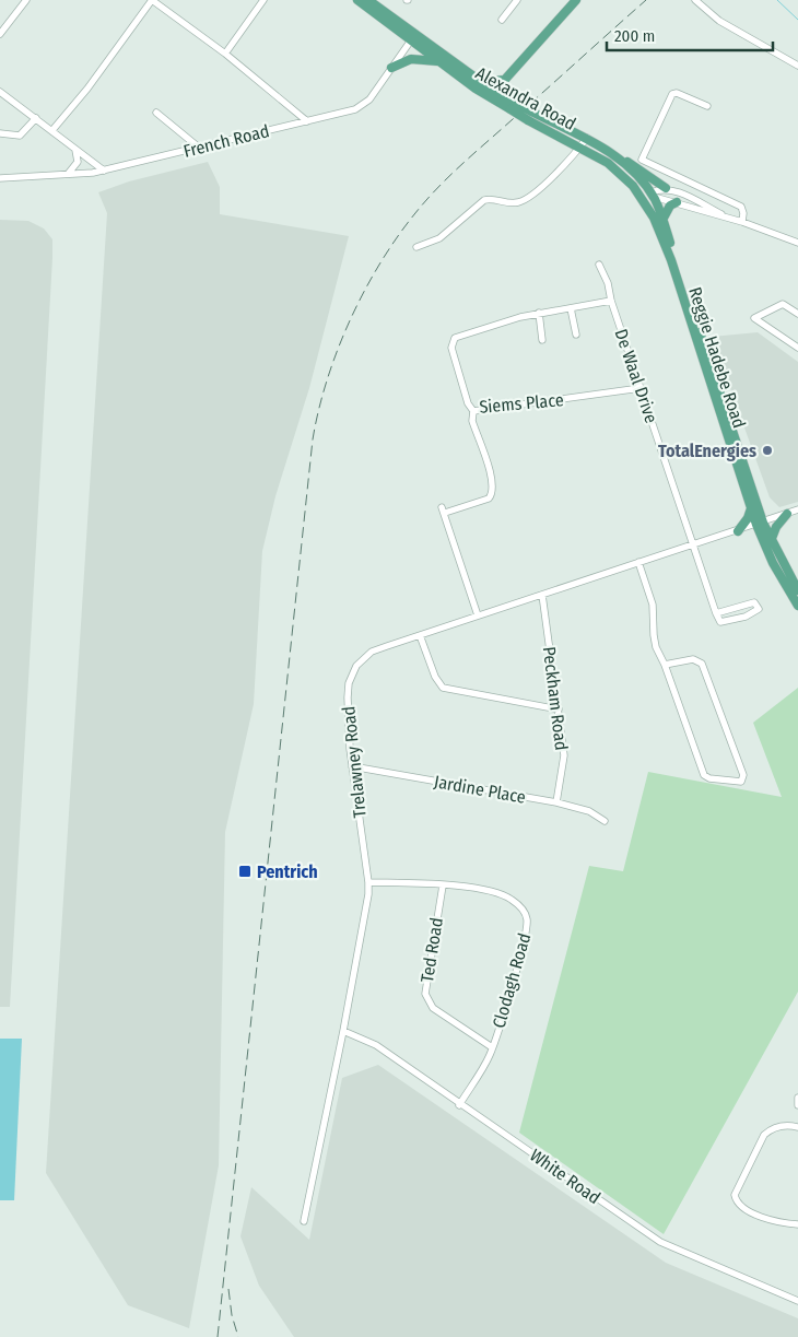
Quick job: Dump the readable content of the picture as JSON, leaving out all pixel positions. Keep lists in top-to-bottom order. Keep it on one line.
{"streets":{"main road":["Alexandra Road","Reggie Hadebe Road"],"street":["French Road","De Waal Drive","Siems Place","Peckham Road","Trelawney Road","Jardine Place","Ted Road","Clodagh Road","White Road"]},"crossings":[["Alexandra Road","French Road"],["Alexandra Road","Reggie Hadebe Road"],["Reggie Hadebe Road","Trelawney Road"],["De Waal Drive","Siems Place"],["De Waal Drive","Trelawney Road"],["Peckham Road","Trelawney Road"],["Peckham Road","Jardine Place"],["Trelawney Road","Jardine Place"],["Trelawney Road","Clodagh Road"],["Trelawney Road","White Road"],["Ted Road","Clodagh Road"],["Clodagh Road","White Road"]],"places":{"other":["TotalEnergies"],"transit":["Pentrich"]},"scale_bar":"200 m"}
